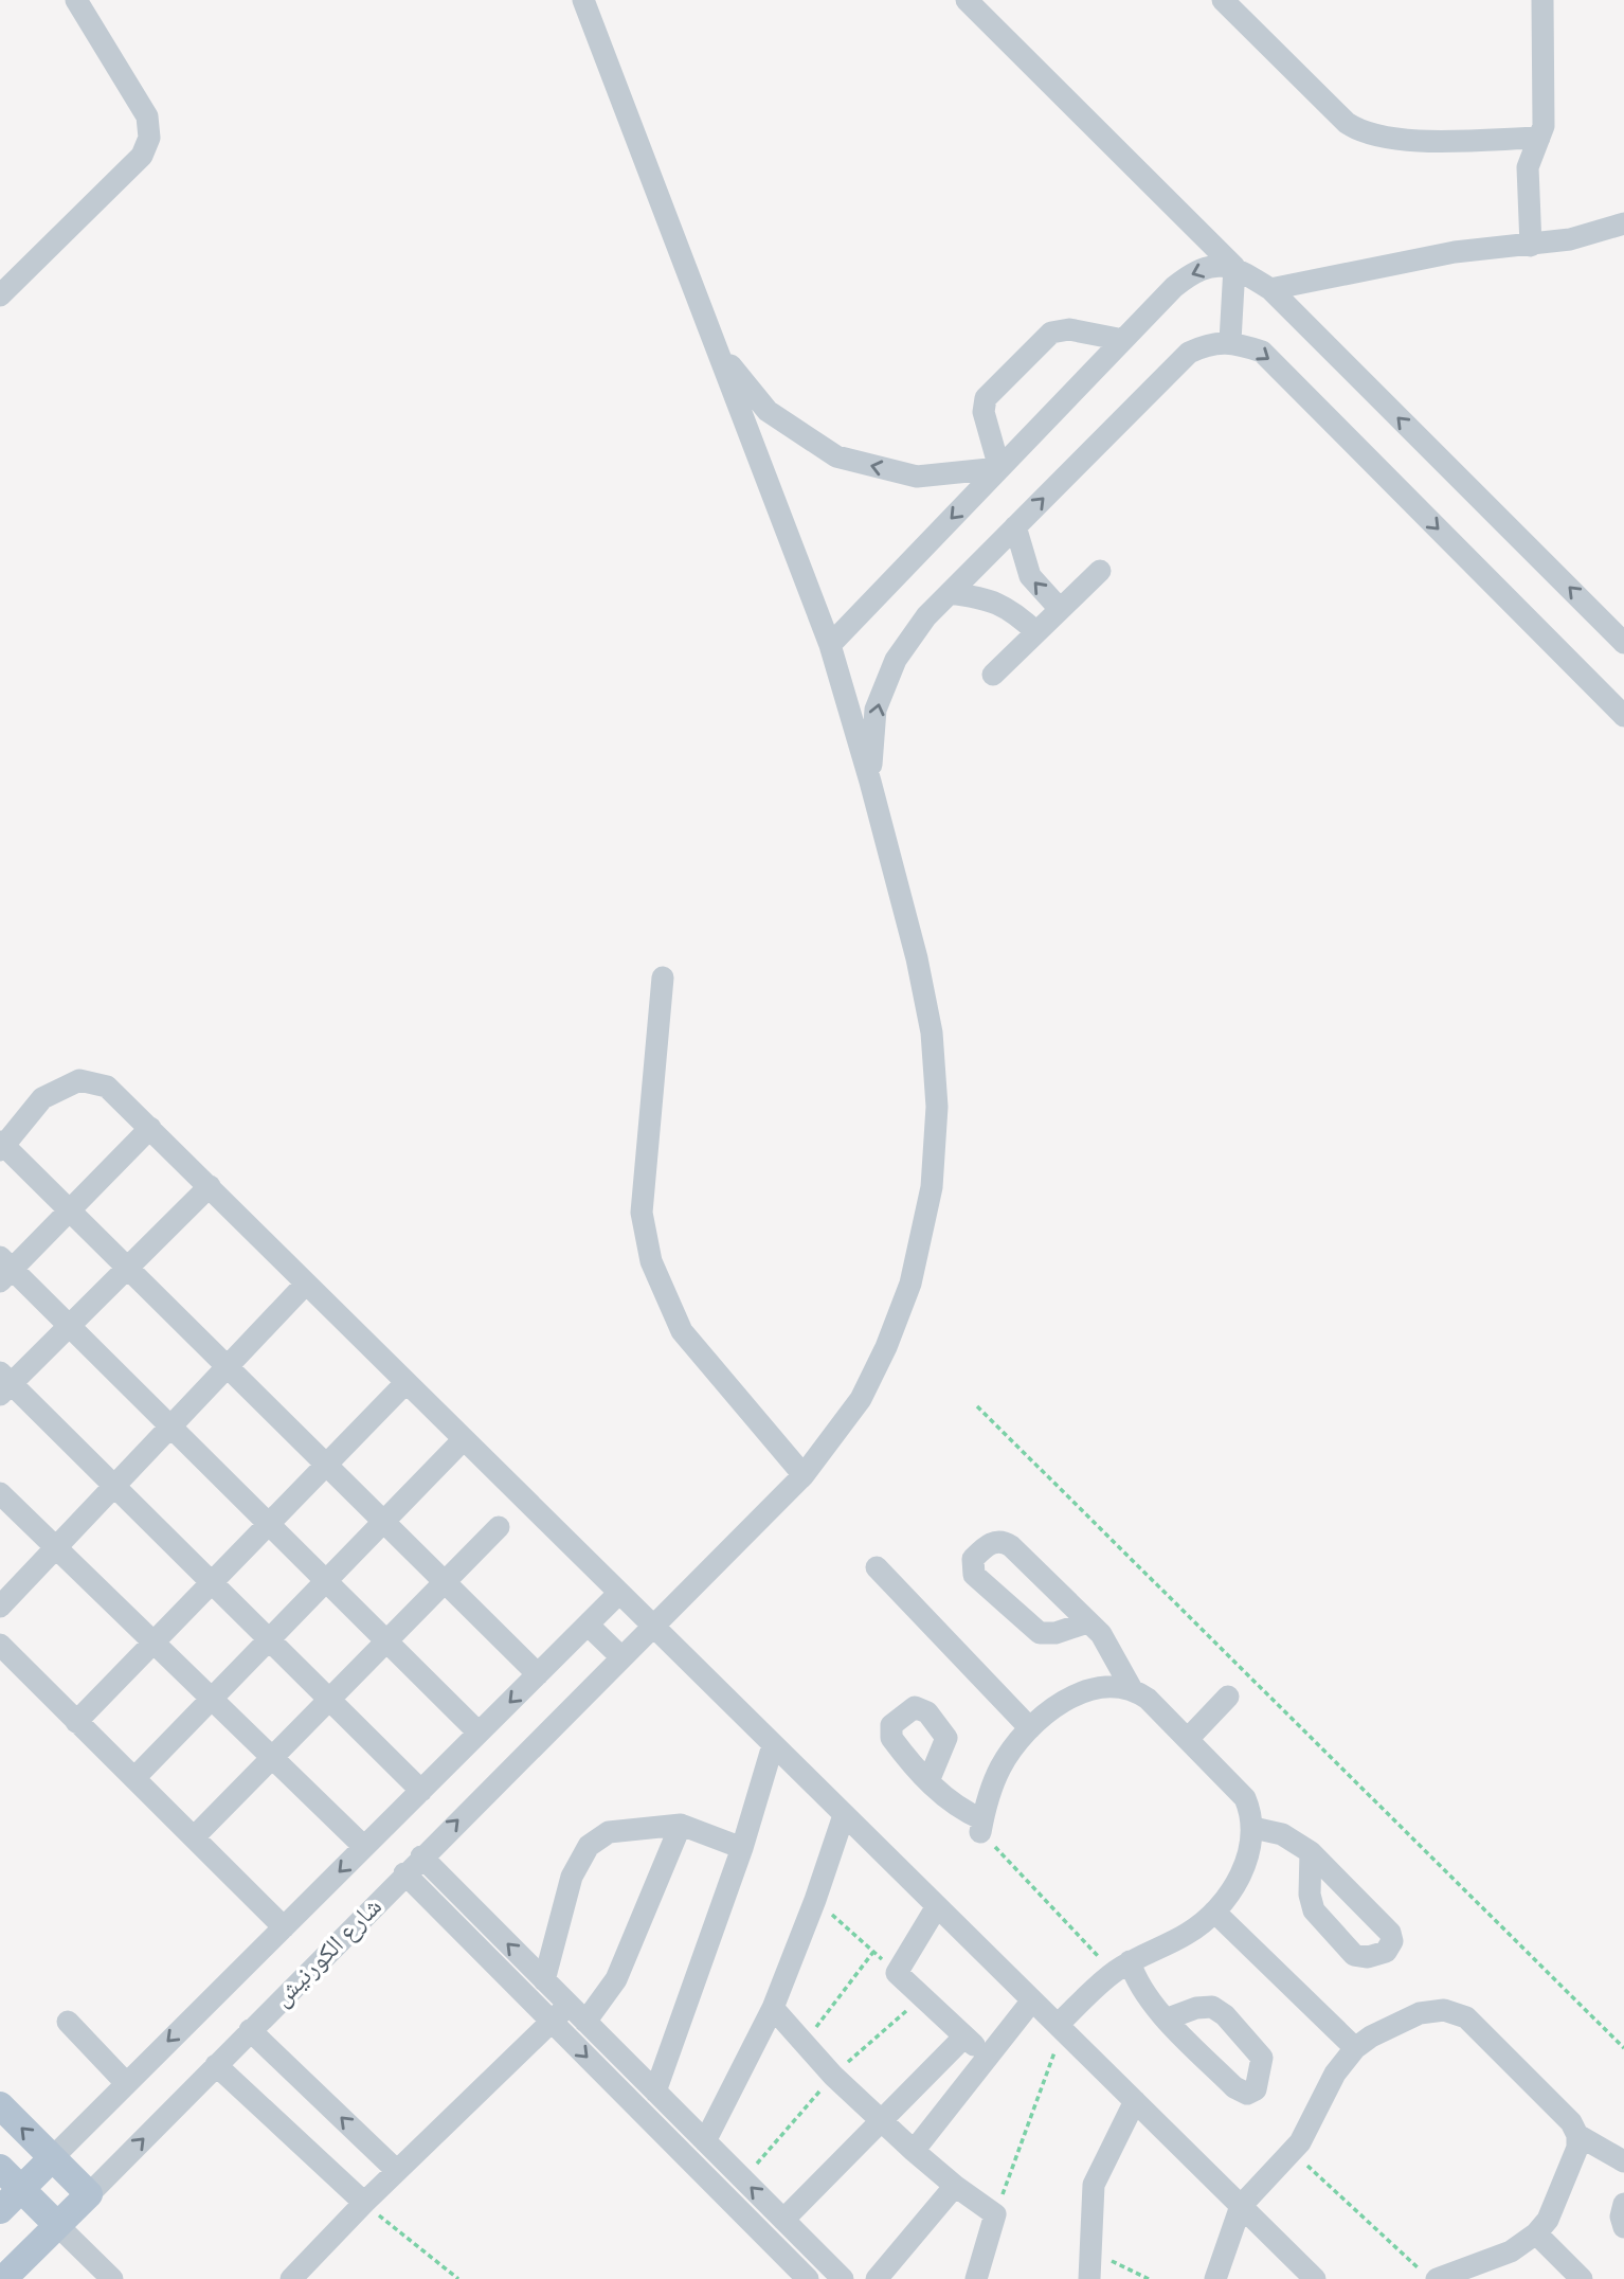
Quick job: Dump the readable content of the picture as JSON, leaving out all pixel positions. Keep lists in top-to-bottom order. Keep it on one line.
{"streets":{"main road":["شارع الكورنيش"]}}
